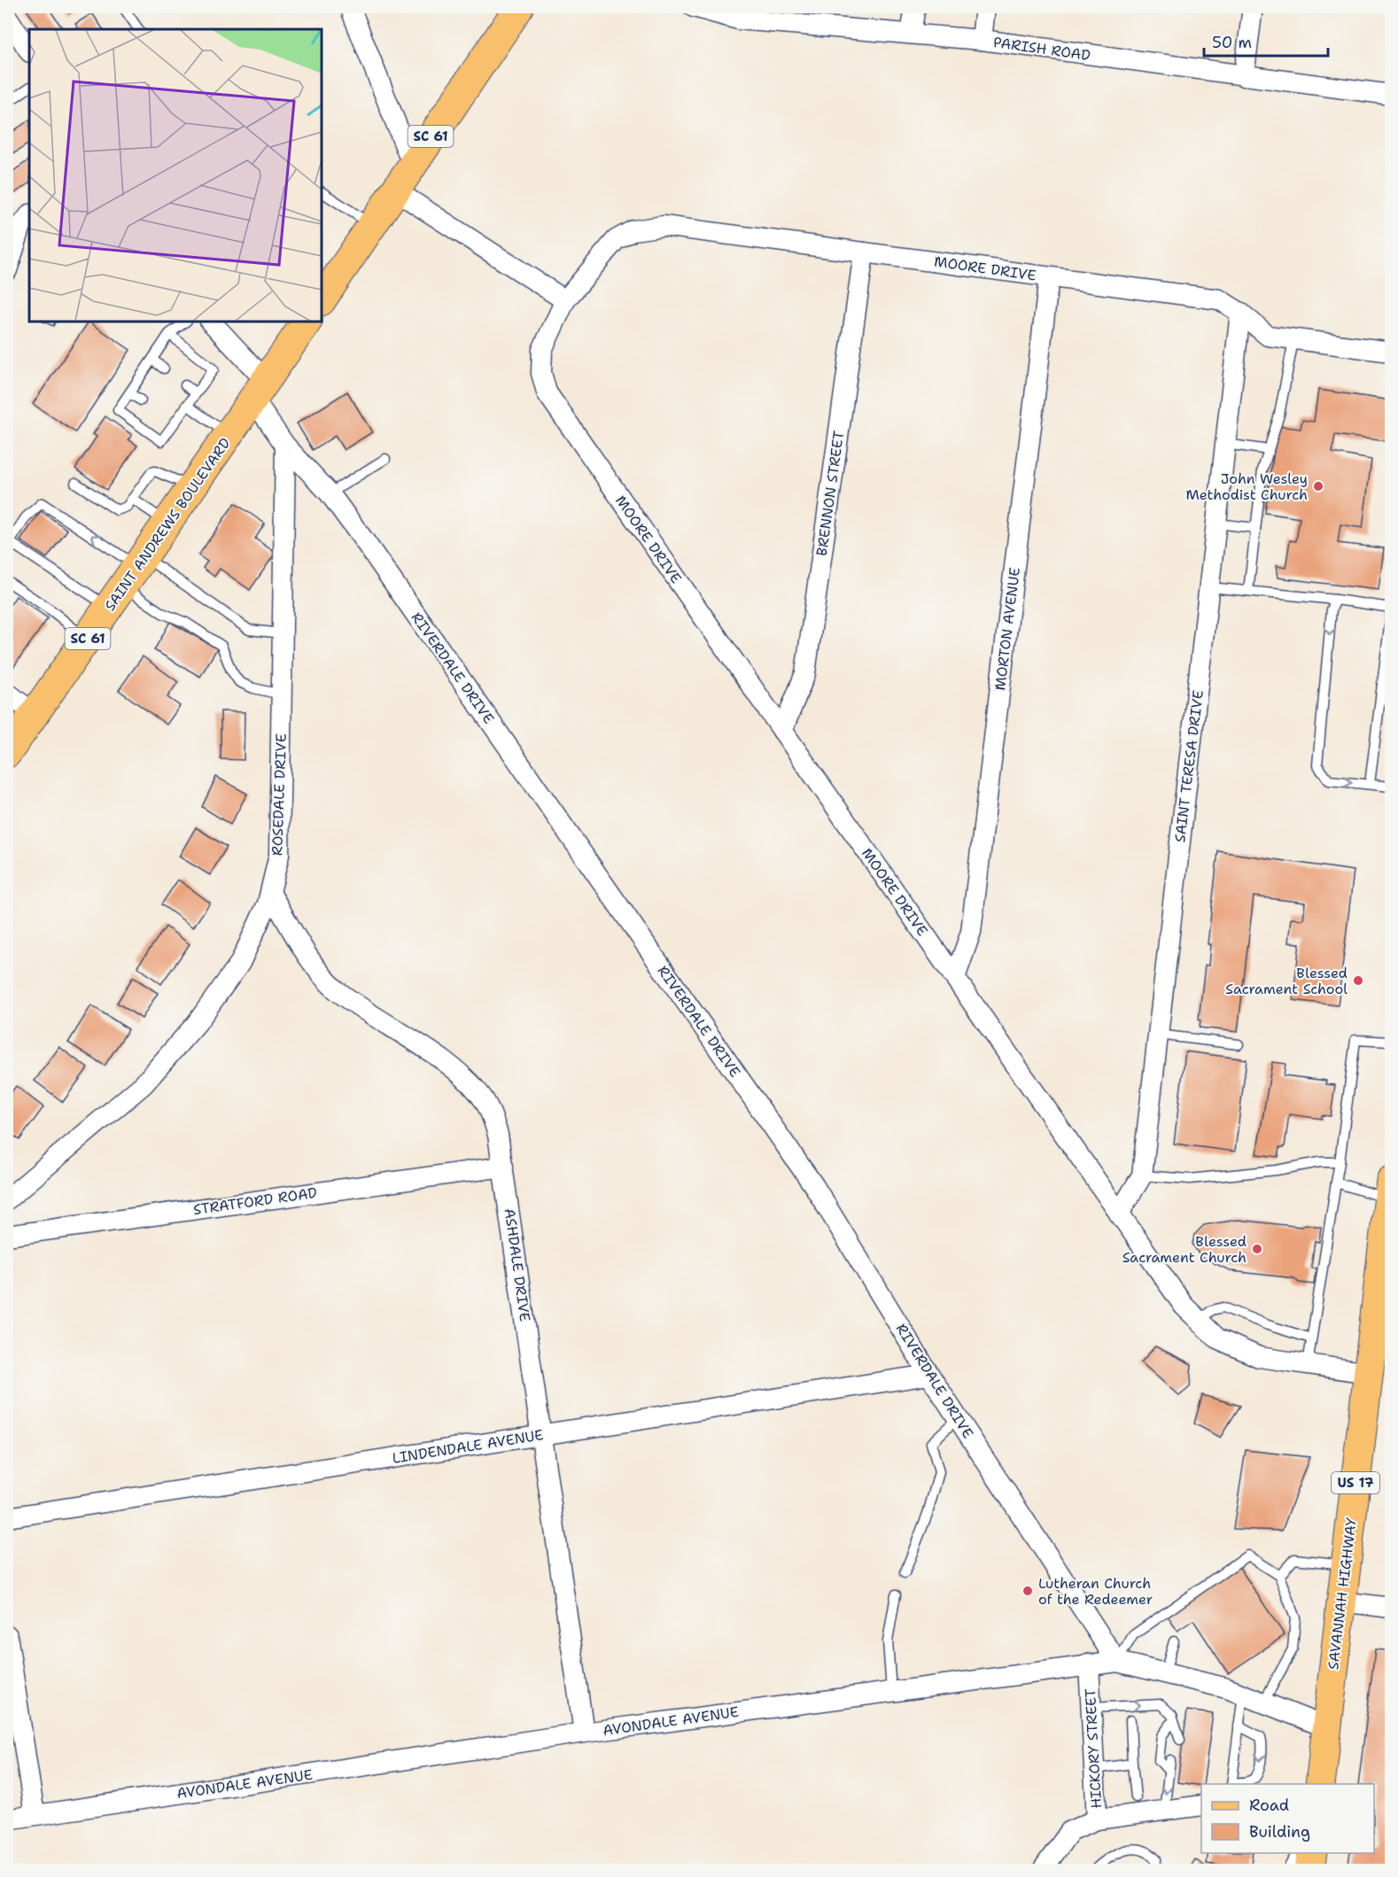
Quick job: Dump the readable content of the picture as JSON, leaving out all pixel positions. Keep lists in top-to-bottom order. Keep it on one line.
{"streets":{"main road":["SC 61","SAINT ANDREWS BOULEVARD","US 17","SAVANNAH HIGHWAY"],"street":["PARISH ROAD","MOORE DRIVE","BRENNON STREET","MORTON AVENUE","RIVERDALE DRIVE","SAINT TERESA DRIVE","ROSEDALE DRIVE","STRATFORD ROAD","ASHDALE DRIVE","LINDENDALE AVENUE","AVONDALE AVENUE","HICKORY STREET"]},"crossings":[["MOORE DRIVE","BRENNON STREET"],["MOORE DRIVE","MORTON AVENUE"],["MOORE DRIVE","SAINT TERESA DRIVE"],["MOORE DRIVE","SAVANNAH HIGHWAY"],["SAINT ANDREWS BOULEVARD","RIVERDALE DRIVE"],["RIVERDALE DRIVE","ROSEDALE DRIVE"],["RIVERDALE DRIVE","LINDENDALE AVENUE"],["RIVERDALE DRIVE","AVONDALE AVENUE"],["ROSEDALE DRIVE","ASHDALE DRIVE"],["STRATFORD ROAD","ASHDALE DRIVE"],["ASHDALE DRIVE","LINDENDALE AVENUE"],["ASHDALE DRIVE","AVONDALE AVENUE"],["SAVANNAH HIGHWAY","AVONDALE AVENUE"],["AVONDALE AVENUE","HICKORY STREET"]],"places":["John Wesley Methodist Church","Blessed Sacrament School","Blessed Sacrament Church","Lutheran Church of the Redeemer"],"legend":["Road","Building"],"scale_bar":"50 m"}
